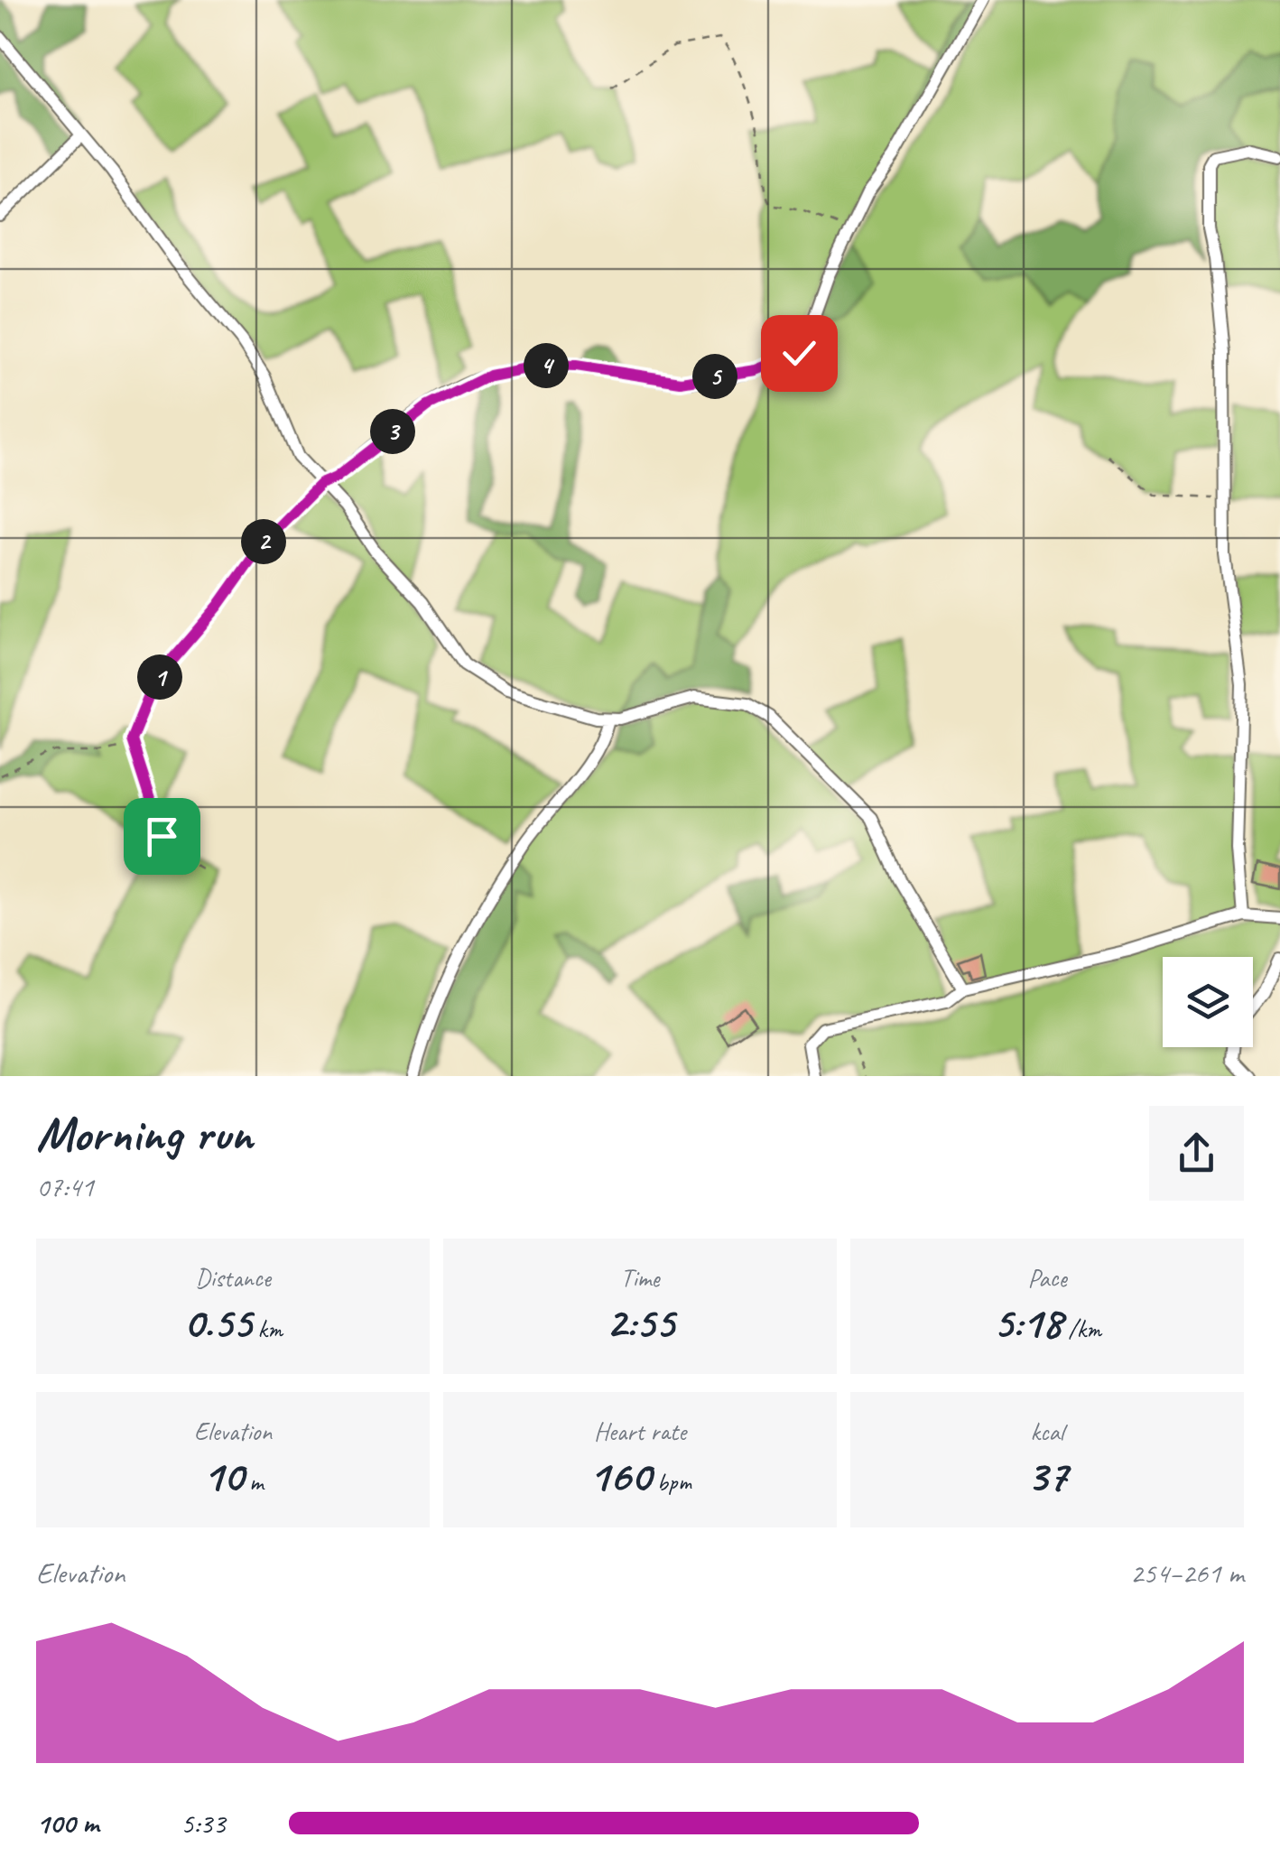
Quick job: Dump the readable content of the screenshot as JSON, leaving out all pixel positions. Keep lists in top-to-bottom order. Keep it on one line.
{"page":{"pins":["4","5","3","2","1"],"heading":["Morning run","07:41"],"stats":[["Distance","0.55 km"],["Time","2:55"],["Pace","5:18 /km"],["Elevation","10 m"],["Heart rate","160 bpm"],["kcal","37"]],"chart":["Elevation","254–261 m"],"list":[{"name":"100 m","note":"5:33"}]}}
